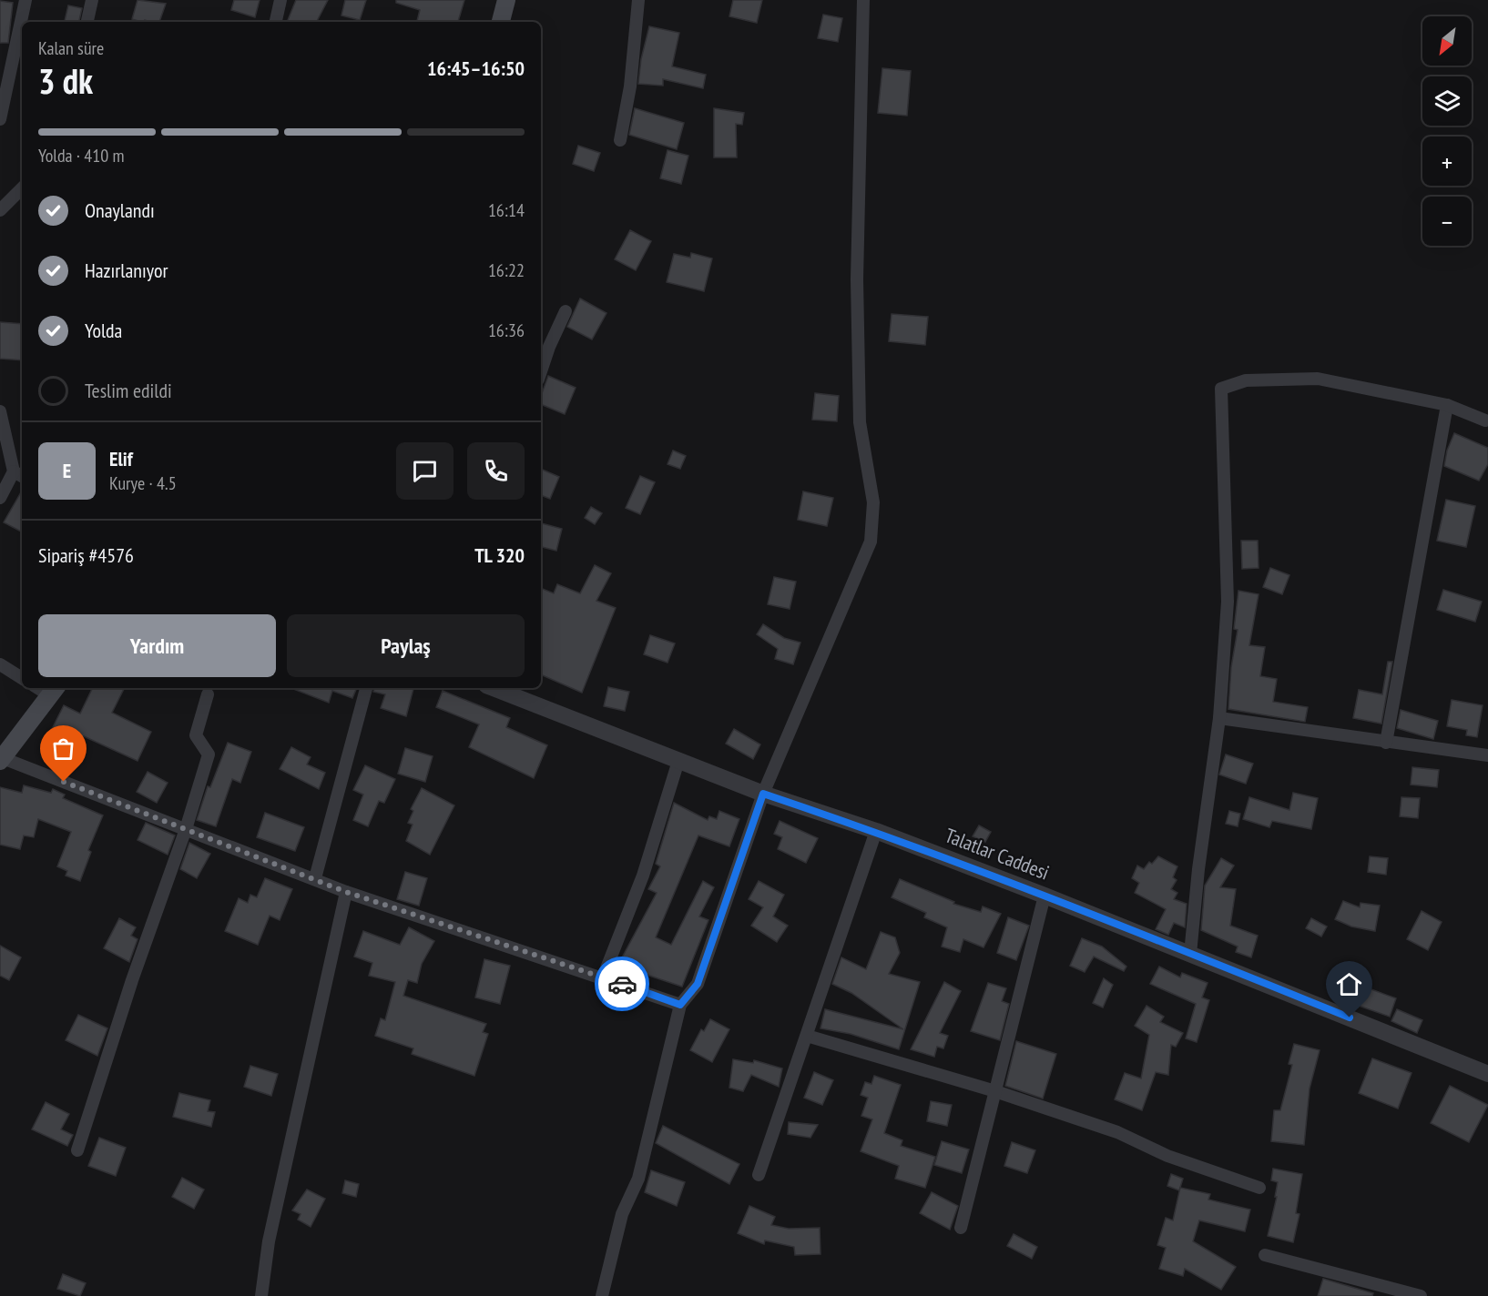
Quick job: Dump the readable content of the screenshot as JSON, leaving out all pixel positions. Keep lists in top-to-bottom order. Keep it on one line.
{"streets":{"street":["Talatlar Caddesi"]},"north":"bottom left","page":{"map_buttons":["+","−"],"heading":["3 dk","Kalan süre","16:45–16:50"],"panel":["Elif","Kurye · 4.5","Sipariş #4576","TL 320"],"bar":"Yolda · 410 m","list":[["Onaylandı","16:14"],["Hazırlanıyor","16:22"],["Yolda","16:36"],"Teslim edildi"],"round":"E","buttons":["Yardım","Paylaş"]}}
